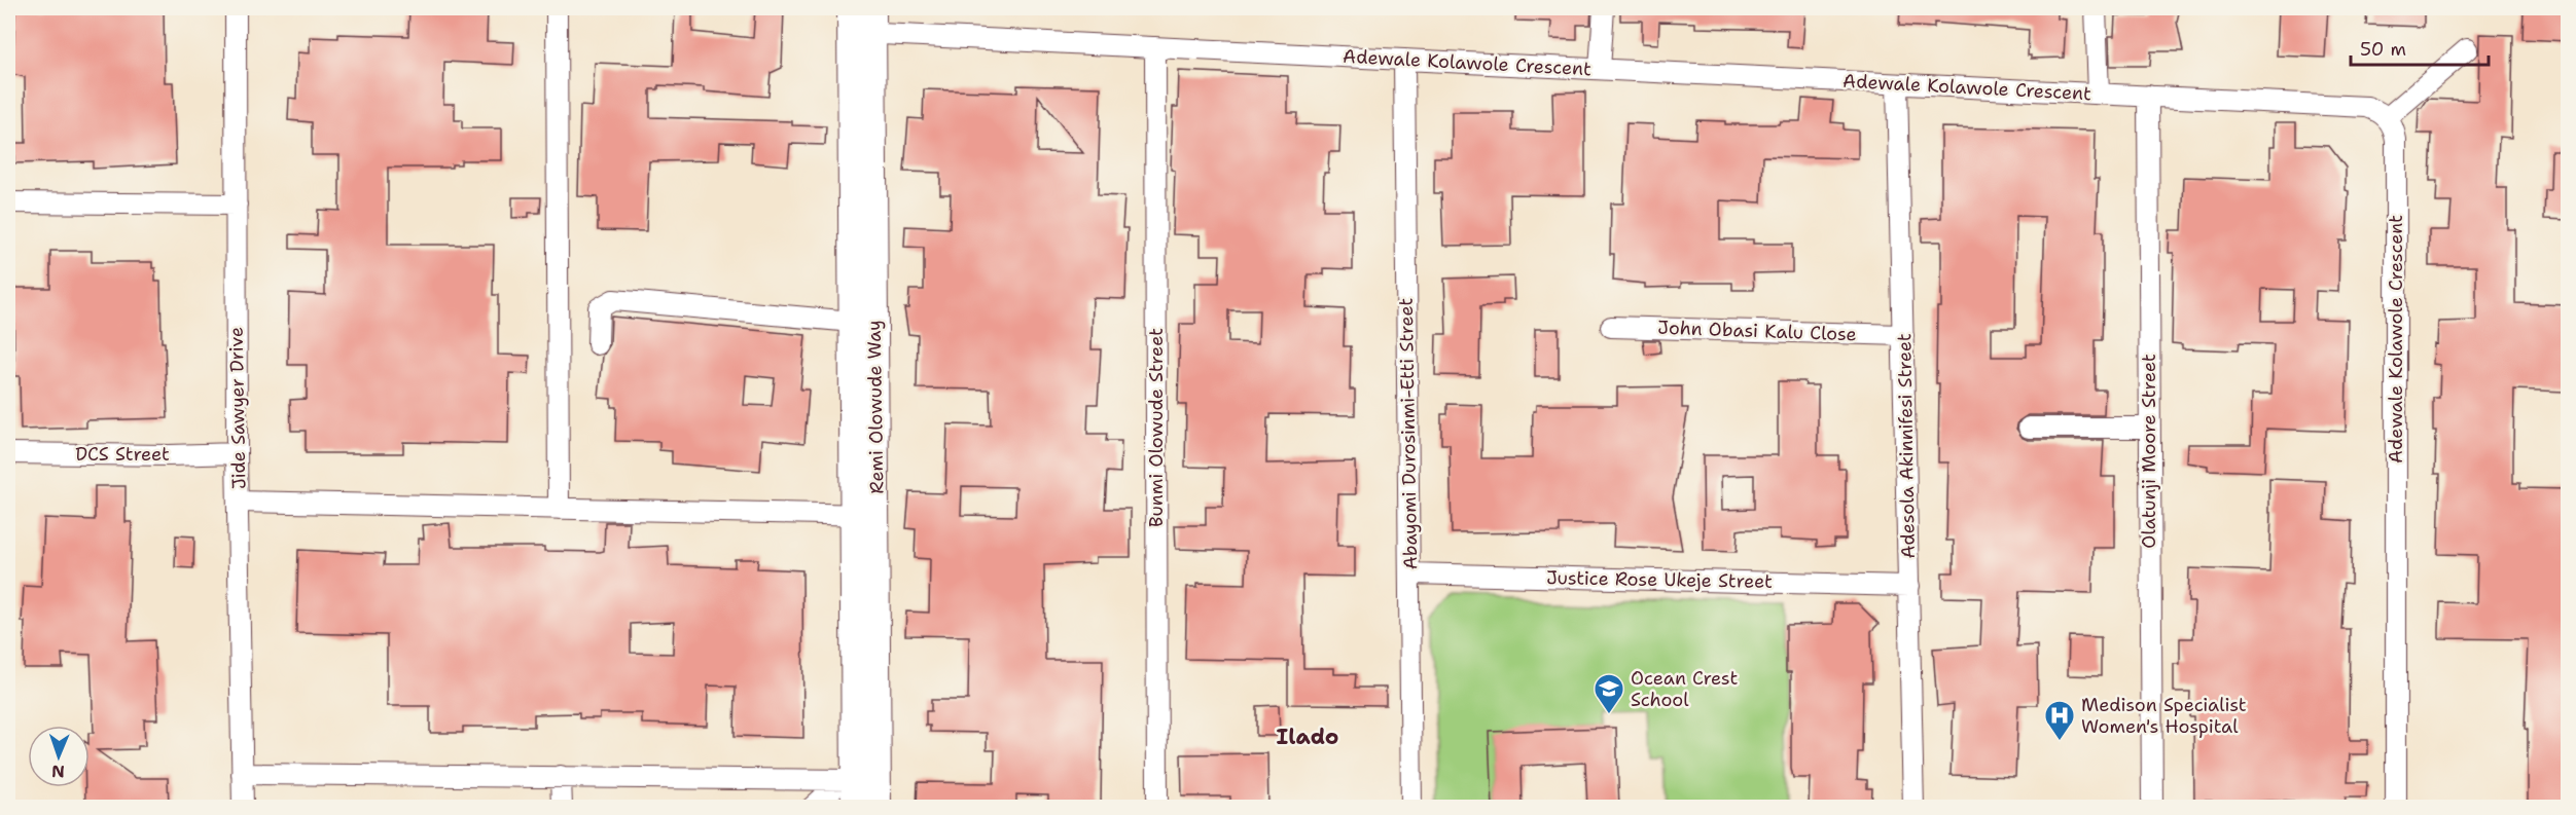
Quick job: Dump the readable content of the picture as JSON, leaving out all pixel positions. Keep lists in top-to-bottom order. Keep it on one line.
{"streets":{"main road":["Remi Olowude Way"],"street":["Adewale Kolawole Crescent","John Obasi Kalu Close","Jide Sawyer Drive","Bunmi Olowude Street","Abayomi Durosinmi-Etti Street","Adesola Akinnifesi Street","Olatunji Moore Street","DCS Street","Justice Rose Ukeje Street"]},"crossings":[["Adewale Kolawole Crescent","Remi Olowude Way"],["Adewale Kolawole Crescent","Bunmi Olowude Street"],["Adewale Kolawole Crescent","Abayomi Durosinmi-Etti Street"],["Adewale Kolawole Crescent","Adesola Akinnifesi Street"],["Adewale Kolawole Crescent","Olatunji Moore Street"],["John Obasi Kalu Close","Adesola Akinnifesi Street"],["Jide Sawyer Drive","DCS Street"],["Abayomi Durosinmi-Etti Street","Justice Rose Ukeje Street"],["Adesola Akinnifesi Street","Justice Rose Ukeje Street"]],"districts":["Ilado"],"places":{"school or university":["Ocean Crest School"],"hospital":["Medison Specialist Women's Hospital"]},"scale_bar":"50 m","north":"bottom"}
